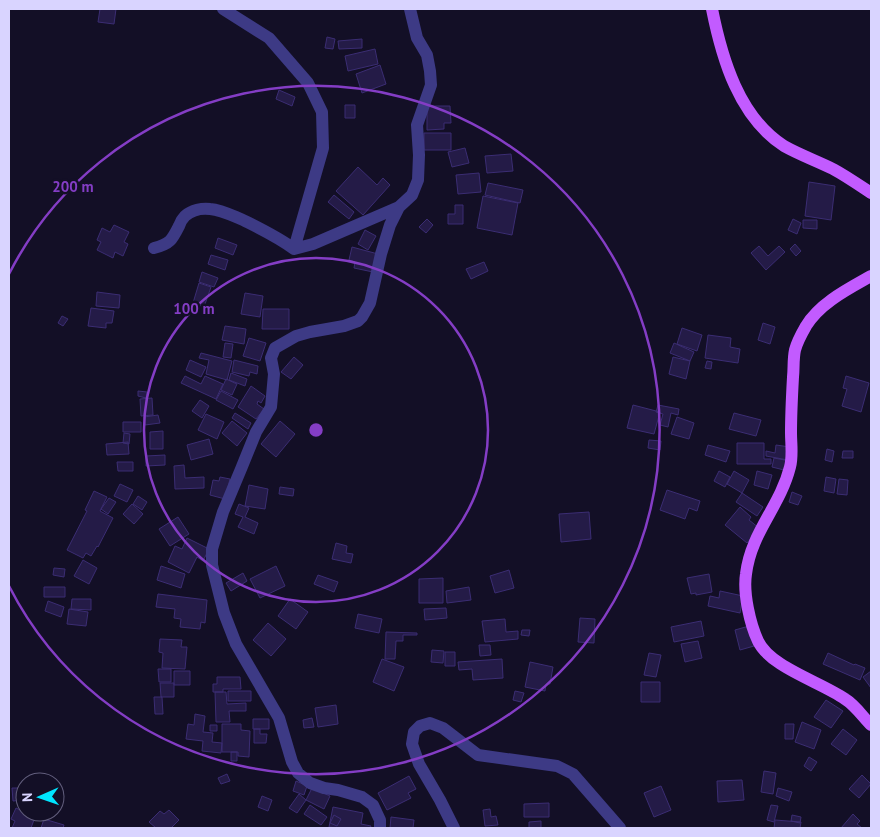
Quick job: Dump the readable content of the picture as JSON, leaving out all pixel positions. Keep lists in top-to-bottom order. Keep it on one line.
{"north":"left","rings":["200 m","100 m"]}
